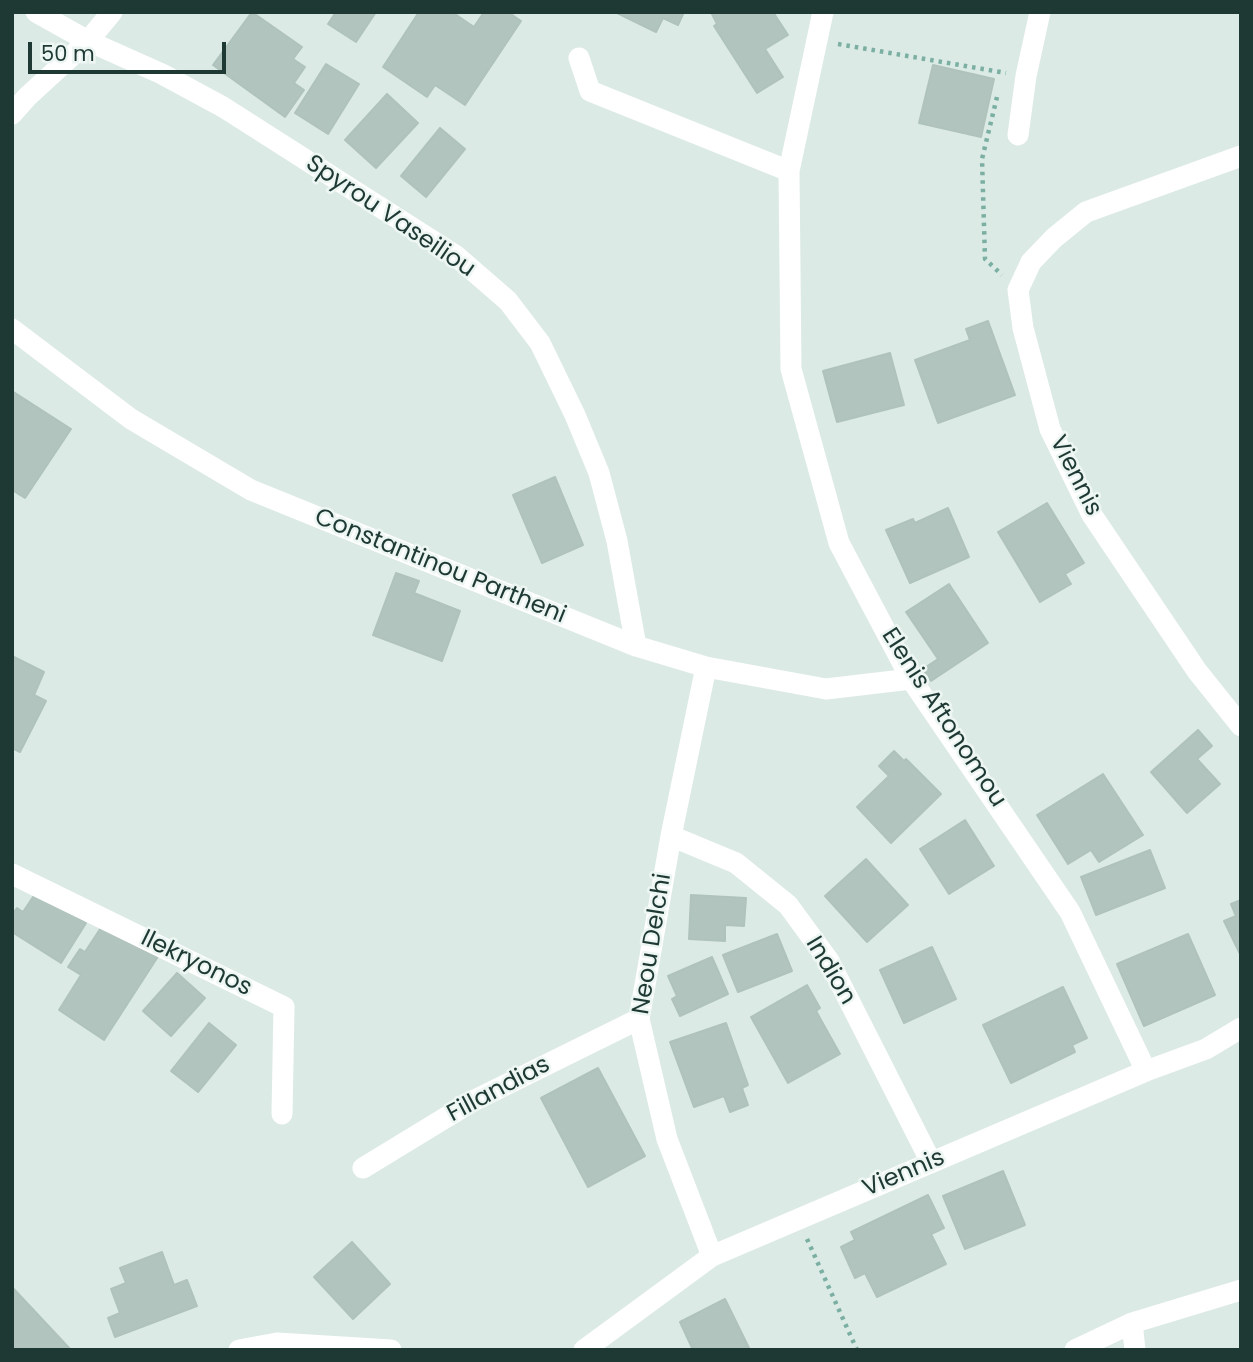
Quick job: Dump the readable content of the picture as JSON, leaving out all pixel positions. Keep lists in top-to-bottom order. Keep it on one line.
{"streets":{"street":["Spyrou Vaseiliou","Viennis","Constantinou Partheni","Elenis Aftonomou","Neou Delchi","Ilekryonos","Indion","Fillandias"]},"crossings":[["Spyrou Vaseiliou","Constantinou Partheni"],["Viennis","Elenis Aftonomou"],["Viennis","Neou Delchi"],["Viennis","Indion"],["Constantinou Partheni","Elenis Aftonomou"],["Constantinou Partheni","Neou Delchi"],["Neou Delchi","Indion"],["Neou Delchi","Fillandias"]],"scale_bar":"50 m"}
